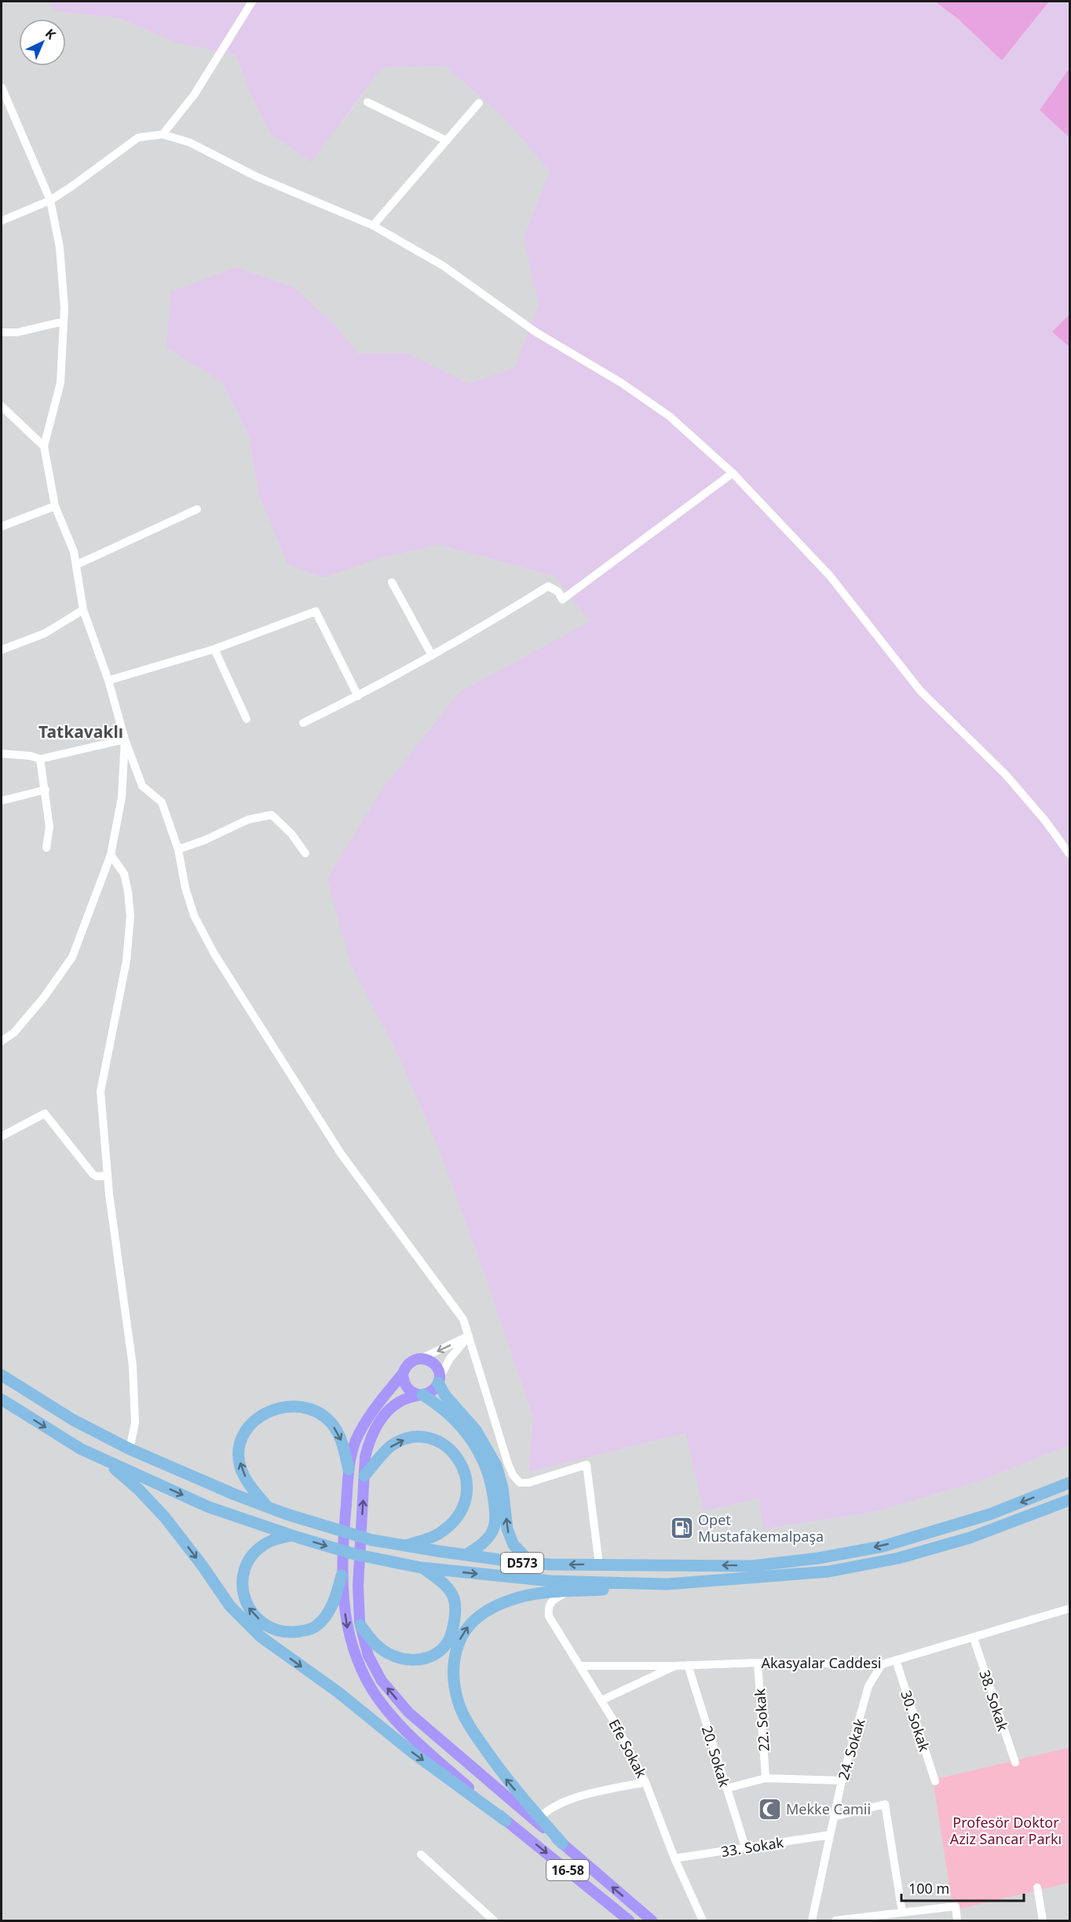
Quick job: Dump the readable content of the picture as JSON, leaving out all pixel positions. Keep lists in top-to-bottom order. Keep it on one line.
{"streets":{"highway":["D573"],"main road":["16-58"],"street":["Akasyalar Caddesi","38. Sokak","22. Sokak","30. Sokak","Efe Sokak","24. Sokak","20. Sokak","33. Sokak"]},"crossings":[["Akasyalar Caddesi","38. Sokak"],["Akasyalar Caddesi","22. Sokak"],["Akasyalar Caddesi","30. Sokak"],["Akasyalar Caddesi","Efe Sokak"],["Akasyalar Caddesi","24. Sokak"],["Akasyalar Caddesi","20. Sokak"],["Efe Sokak","33. Sokak"],["24. Sokak","33. Sokak"],["20. Sokak","33. Sokak"]],"districts":["Tatkavaklı"],"parks":["Profesör Doktor Aziz Sancar Parkı"],"places":{"fuel station":["Opet Mustafakemalpaşa"],"mosque":["Mekke Camii"]},"scale_bar":"100 m","north":"top right"}
